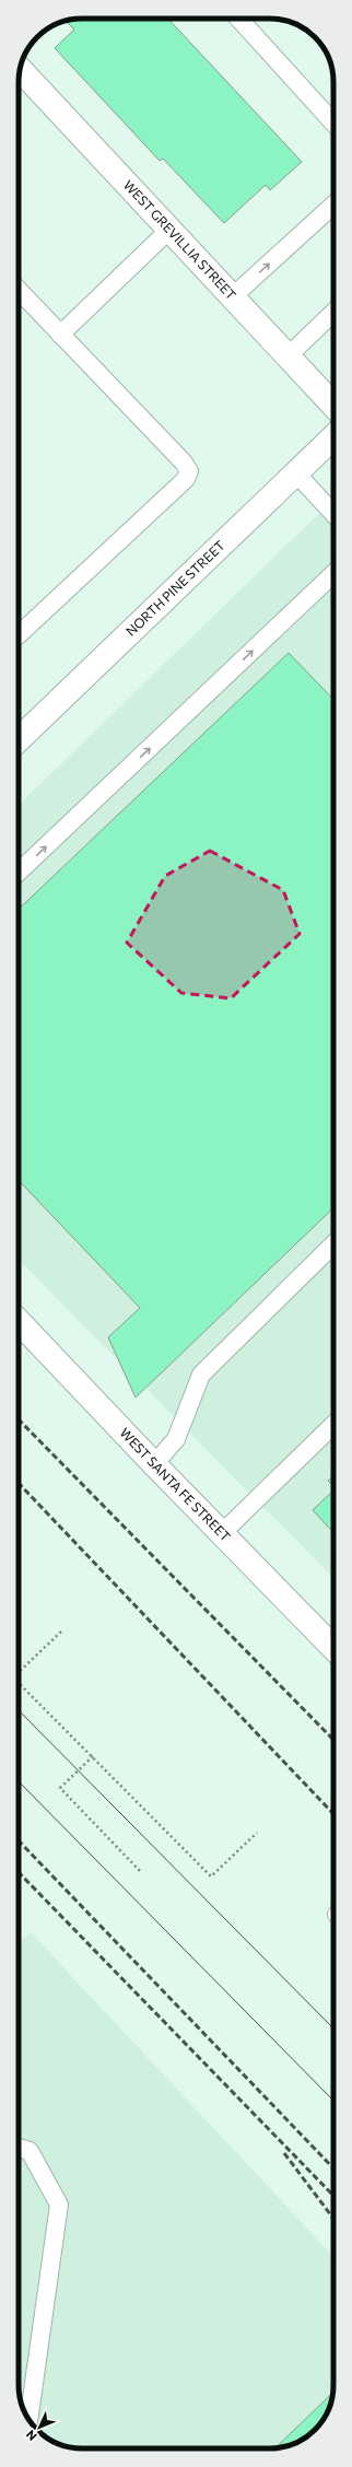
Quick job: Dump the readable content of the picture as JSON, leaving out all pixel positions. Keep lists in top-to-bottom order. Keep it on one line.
{"streets":{"street":["WEST GREVILLIA STREET","NORTH PINE STREET","WEST SANTA FE STREET"]},"north":"bottom left"}
